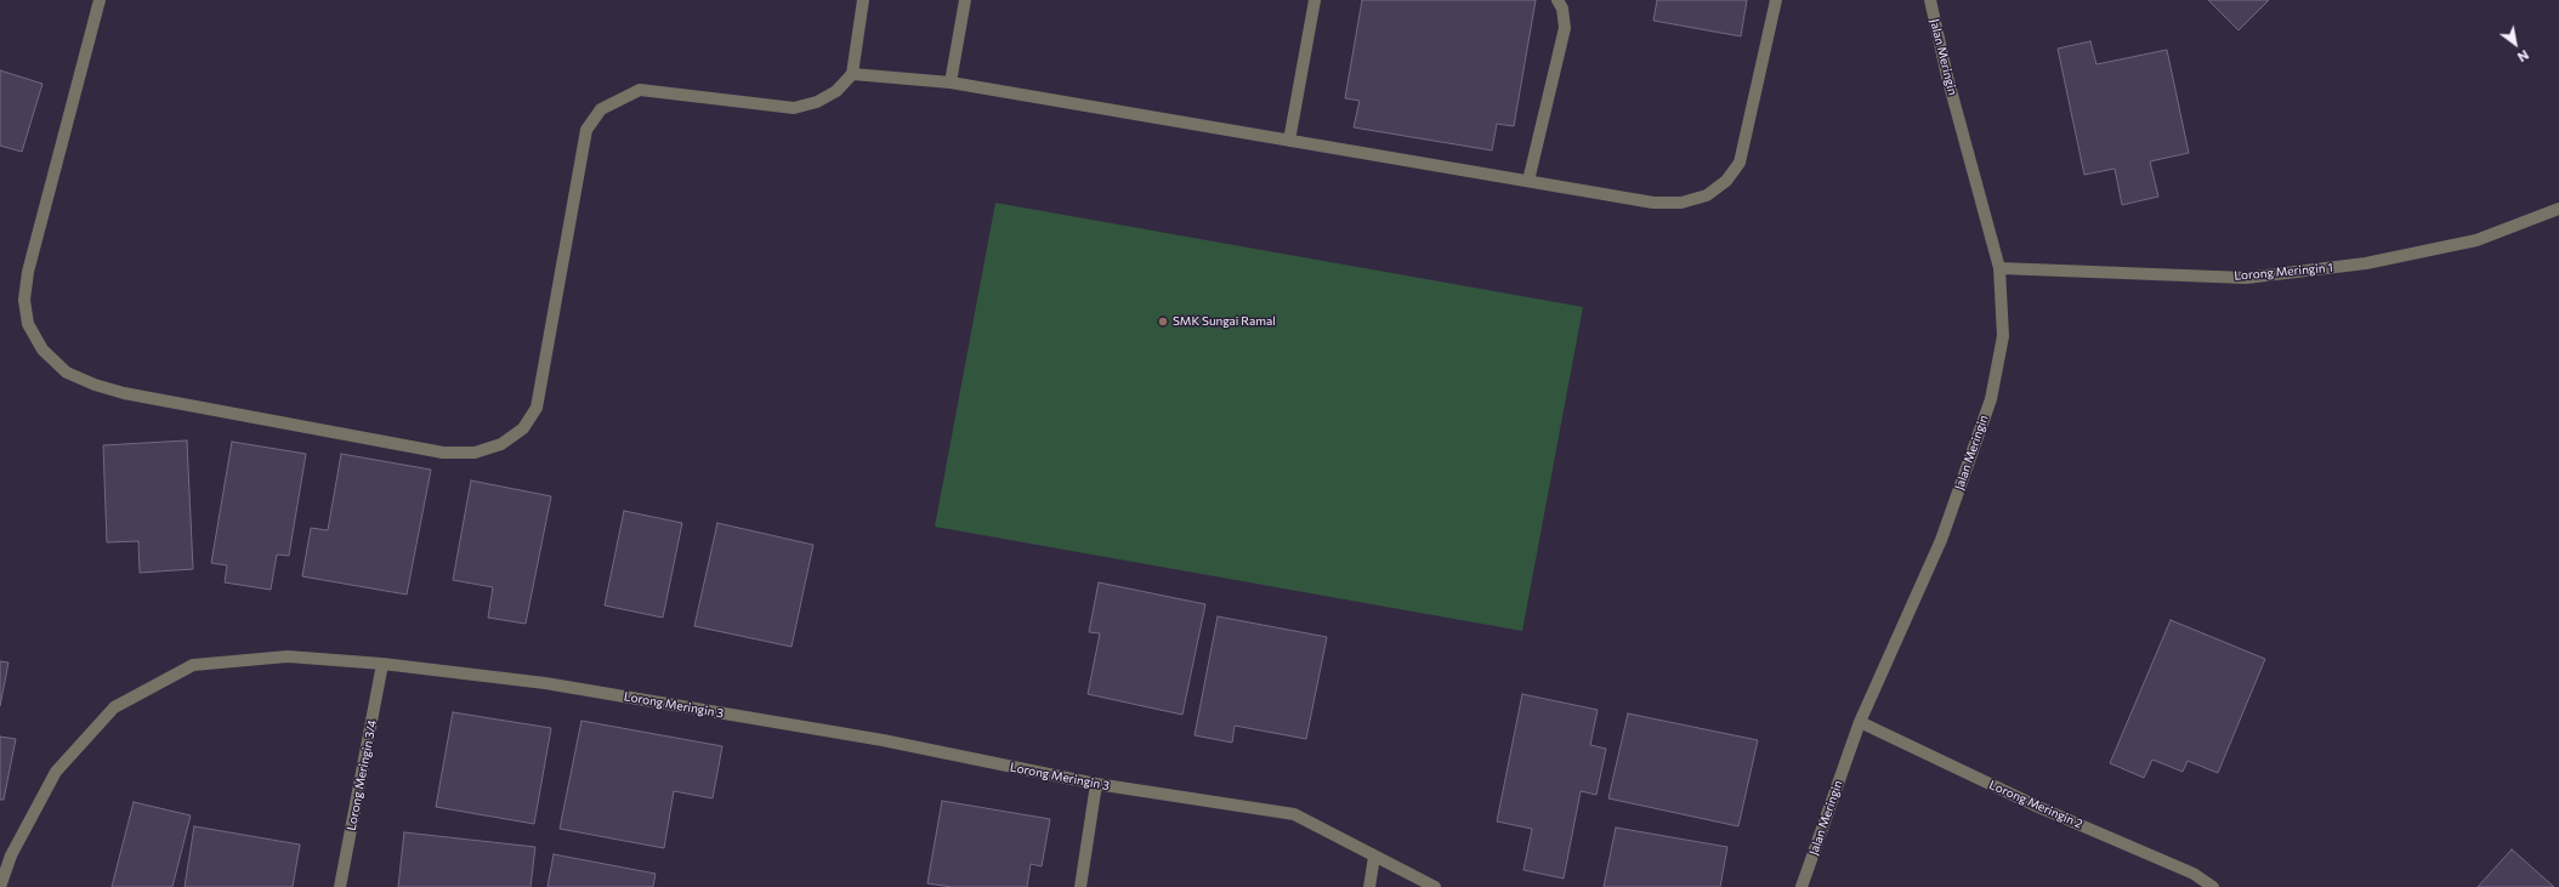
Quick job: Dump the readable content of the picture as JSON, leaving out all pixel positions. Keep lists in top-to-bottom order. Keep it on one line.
{"streets":{"street":["Jalan Meringin","Lorong Meringin 1","Lorong Meringin 3","Lorong Meringin 3/4","Lorong Meringin 2"]},"crossings":[["Jalan Meringin","Lorong Meringin 1"],["Jalan Meringin","Lorong Meringin 2"],["Lorong Meringin 3","Lorong Meringin 3/4"]],"places":["SMK Sungai Ramal"],"north":"bottom right"}
